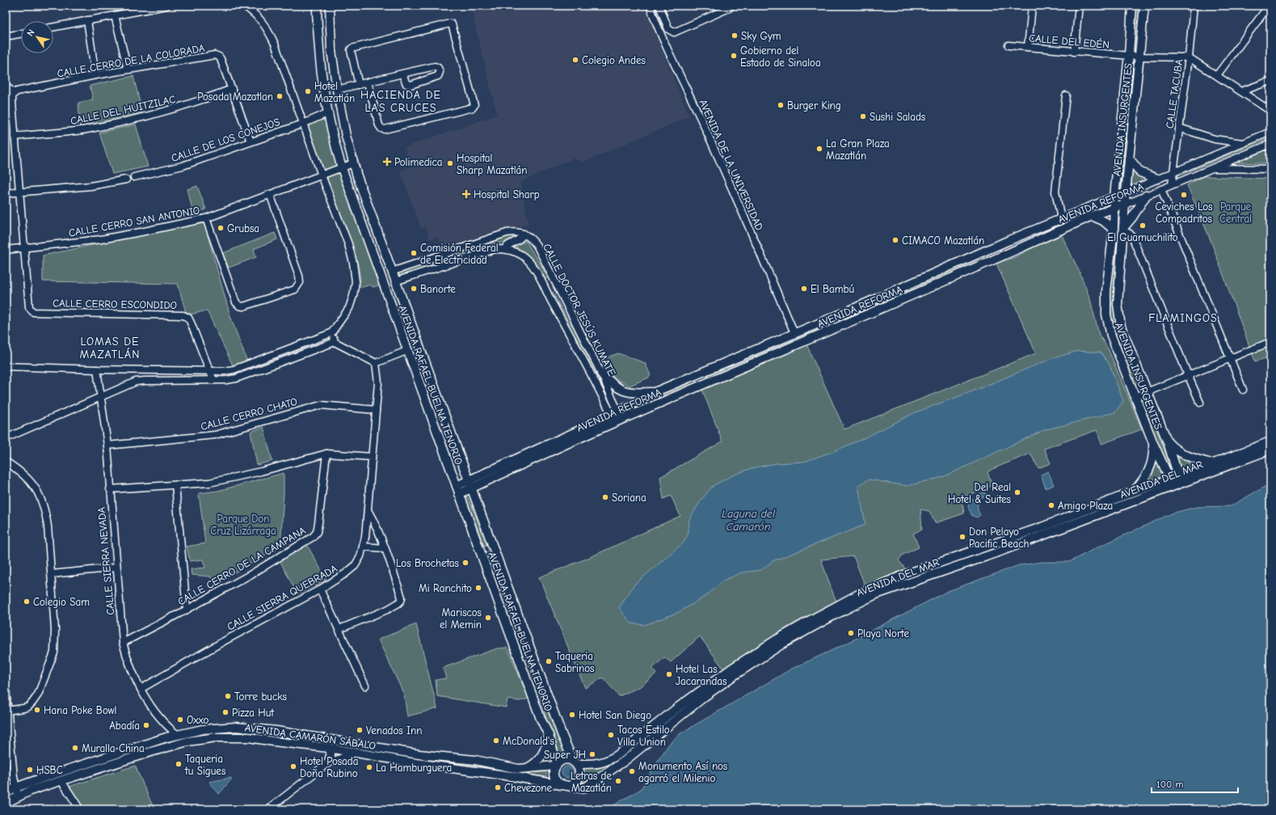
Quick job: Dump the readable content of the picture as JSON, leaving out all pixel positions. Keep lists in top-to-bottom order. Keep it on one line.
{"streets":{"main road":["AVENIDA INSURGENTES","AVENIDA REFORMA","AVENIDA RAFAEL BUELNA TENORIO","AVENIDA DEL MAR","AVENIDA CAMARÓN SÁBALO"],"street":["CALLE DEL EDÉN","CALLE CERRO DE LA COLORADA","CALLE TACUBA","CALLE DEL HUITZILAC","CALLE DE LOS CONEJOS","AVENIDA DE LA UNIVERSIDAD","CALLE CERRO SAN ANTONIO","CALLE CERRO ESCONDIDO","CALLE DOCTOR JESÚS KUMATE","CALLE CERRO CHATO","CALLE SIERRA NEVADA","CALLE CERRO DE LA CAMPANA","CALLE SIERRA QUEBRADA"]},"crossings":[["CALLE DEL EDÉN","AVENIDA INSURGENTES"],["CALLE CERRO DE LA COLORADA","CALLE DEL HUITZILAC"],["CALLE CERRO DE LA COLORADA","CALLE DE LOS CONEJOS"],["CALLE TACUBA","AVENIDA REFORMA"],["AVENIDA INSURGENTES","AVENIDA REFORMA"],["AVENIDA INSURGENTES","AVENIDA DEL MAR"],["CALLE DE LOS CONEJOS","AVENIDA RAFAEL BUELNA TENORIO"],["AVENIDA DE LA UNIVERSIDAD","AVENIDA REFORMA"],["AVENIDA REFORMA","CALLE DOCTOR JESÚS KUMATE"],["AVENIDA REFORMA","AVENIDA RAFAEL BUELNA TENORIO"],["CALLE CERRO SAN ANTONIO","CALLE CERRO ESCONDIDO"],["CALLE CERRO SAN ANTONIO","AVENIDA RAFAEL BUELNA TENORIO"],["CALLE DOCTOR JESÚS KUMATE","AVENIDA RAFAEL BUELNA TENORIO"],["AVENIDA RAFAEL BUELNA TENORIO","AVENIDA DEL MAR"],["AVENIDA RAFAEL BUELNA TENORIO","AVENIDA CAMARÓN SÁBALO"],["CALLE CERRO CHATO","CALLE SIERRA NEVADA"],["CALLE CERRO CHATO","CALLE SIERRA QUEBRADA"],["AVENIDA DEL MAR","AVENIDA CAMARÓN SÁBALO"],["CALLE SIERRA NEVADA","CALLE CERRO DE LA CAMPANA"],["CALLE SIERRA NEVADA","CALLE SIERRA QUEBRADA"],["CALLE SIERRA NEVADA","AVENIDA CAMARÓN SÁBALO"]],"districts":["HACIENDA DE LAS CRUCES","FLAMINGOS","LOMAS DE MAZATLÁN"],"water":["Laguna del Camarón"],"parks":["Parque Central","Parque Don Cruz Lizárraga"],"places":{"other":["Sky Gym","Gobierno del Estado de Sinaloa","Colegio Andes","Hotel Mazatlán","Posada Mazatlan","Burger King","Sushi Salads","La Gran Plaza Mazatlán","Hospital Sharp Mazatlán","Ceviches Los Compadritos","El Guamuchilito","Grubsa","CIMACO Mazatlán","Comisión Federal de Electricidad","Banorte","El Bambú","Del Real Hotel & Suites","Soriana","Amigo Plaza","Don Pelayo Pacific Beach","Los Brochetas","Mi Ranchito","Colegio Sam","Mariscos el Memin","Playa Norte","Taqueria Sabrinos","Hotel Las Jacarandas","Torre bucks","Hana Poke Bowl","Pizza Hut","Hotel San Diego","Oxxo","Abadía","Venados Inn","Tacos Estilo Villa Union","McDonald's","Muralla China","Super JH","Taqueria tu Sigues","Hotel Posada Doña Rubino","La Hamburguera","HSBC","Monumento Así nos agarró el Milenio","Letras de Mazatlán","Chevezone"],"health":["Polimedica","Hospital Sharp"]},"scale_bar":"100 m","north":"top left"}
